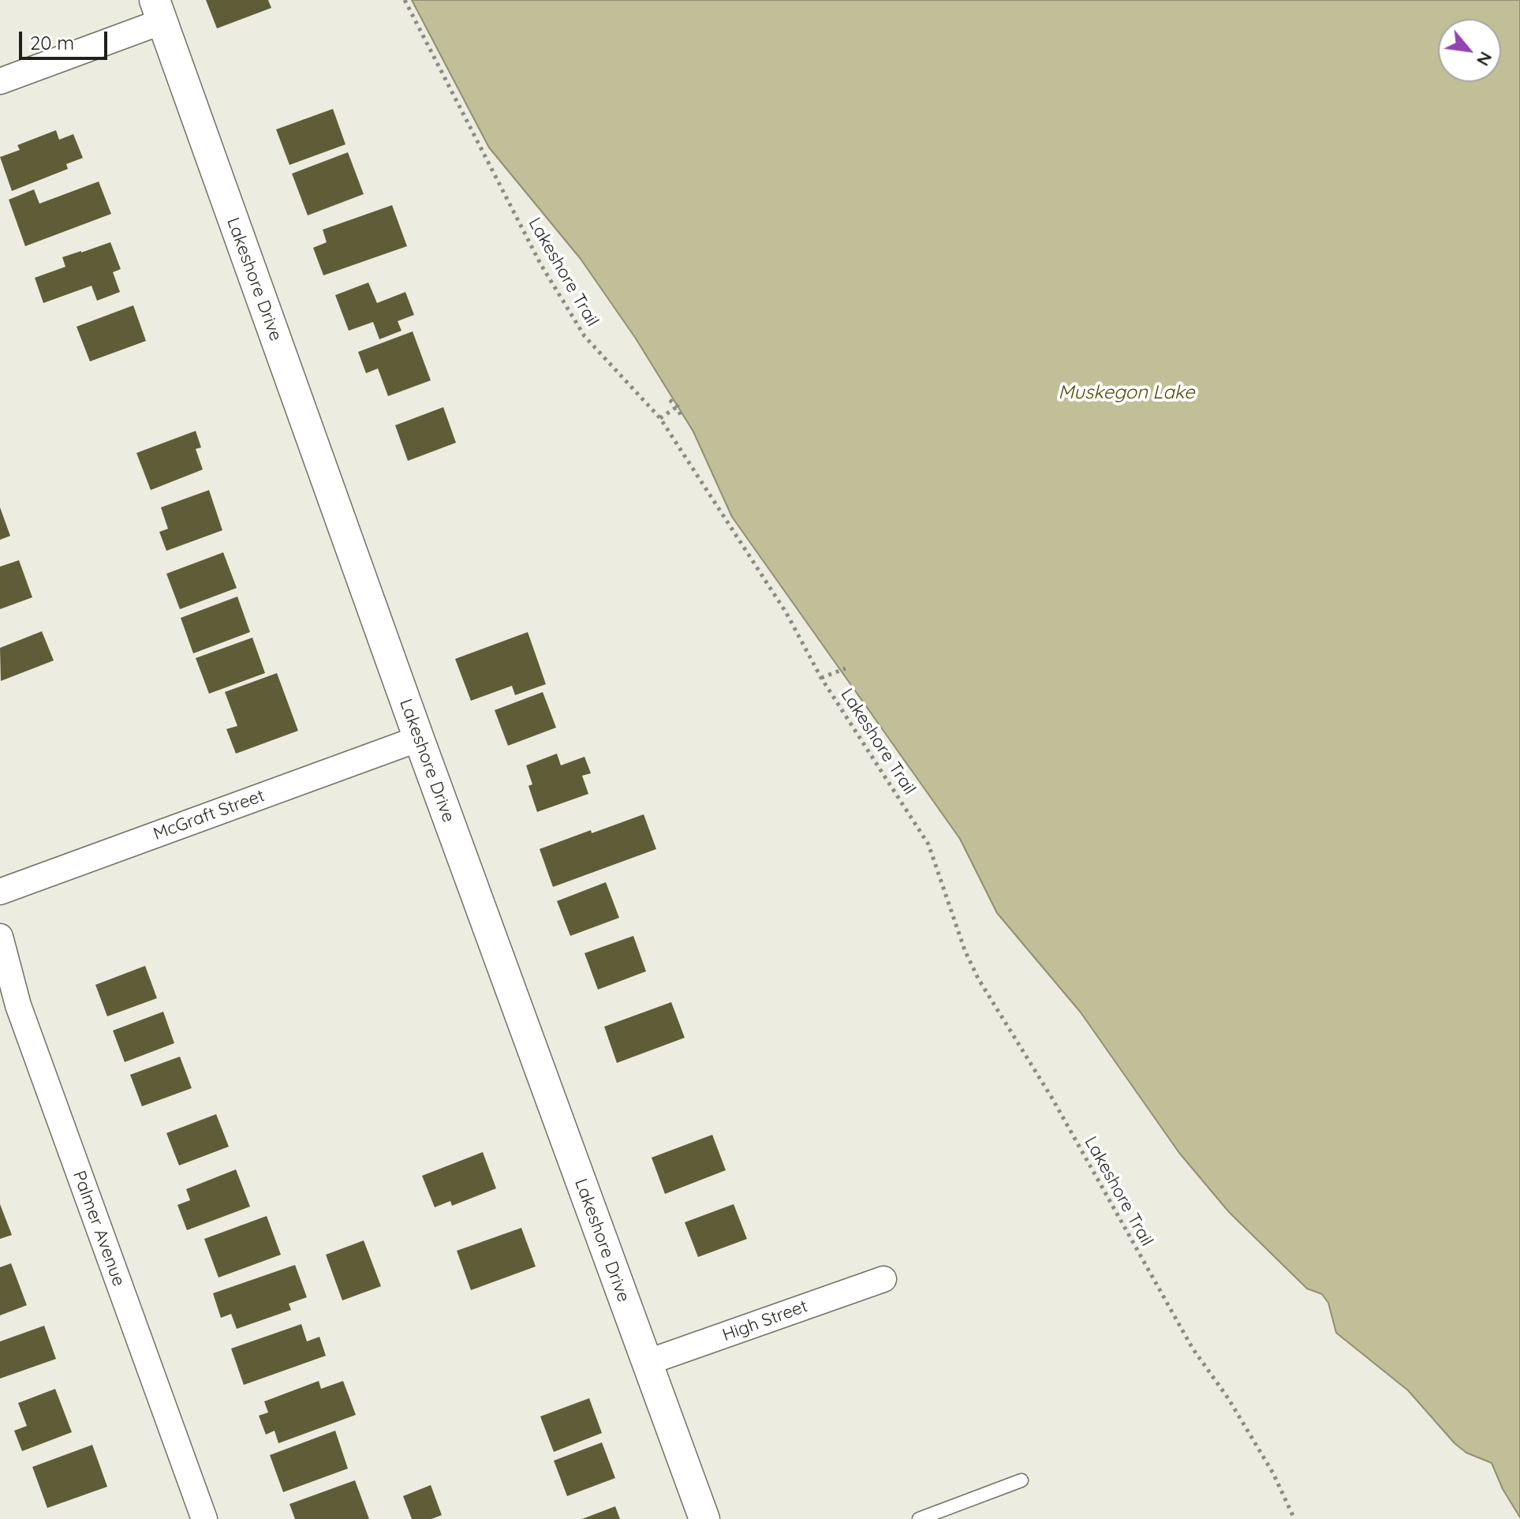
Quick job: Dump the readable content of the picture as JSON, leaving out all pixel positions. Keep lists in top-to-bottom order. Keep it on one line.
{"streets":{"street":["Lakeshore Drive","McGraft Street","Palmer Avenue","High Street"],"path":["Lakeshore Trail"]},"crossings":[["Lakeshore Drive","McGraft Street"],["Lakeshore Drive","High Street"]],"water":["Muskegon Lake"],"scale_bar":"20 m","north":"bottom right"}
